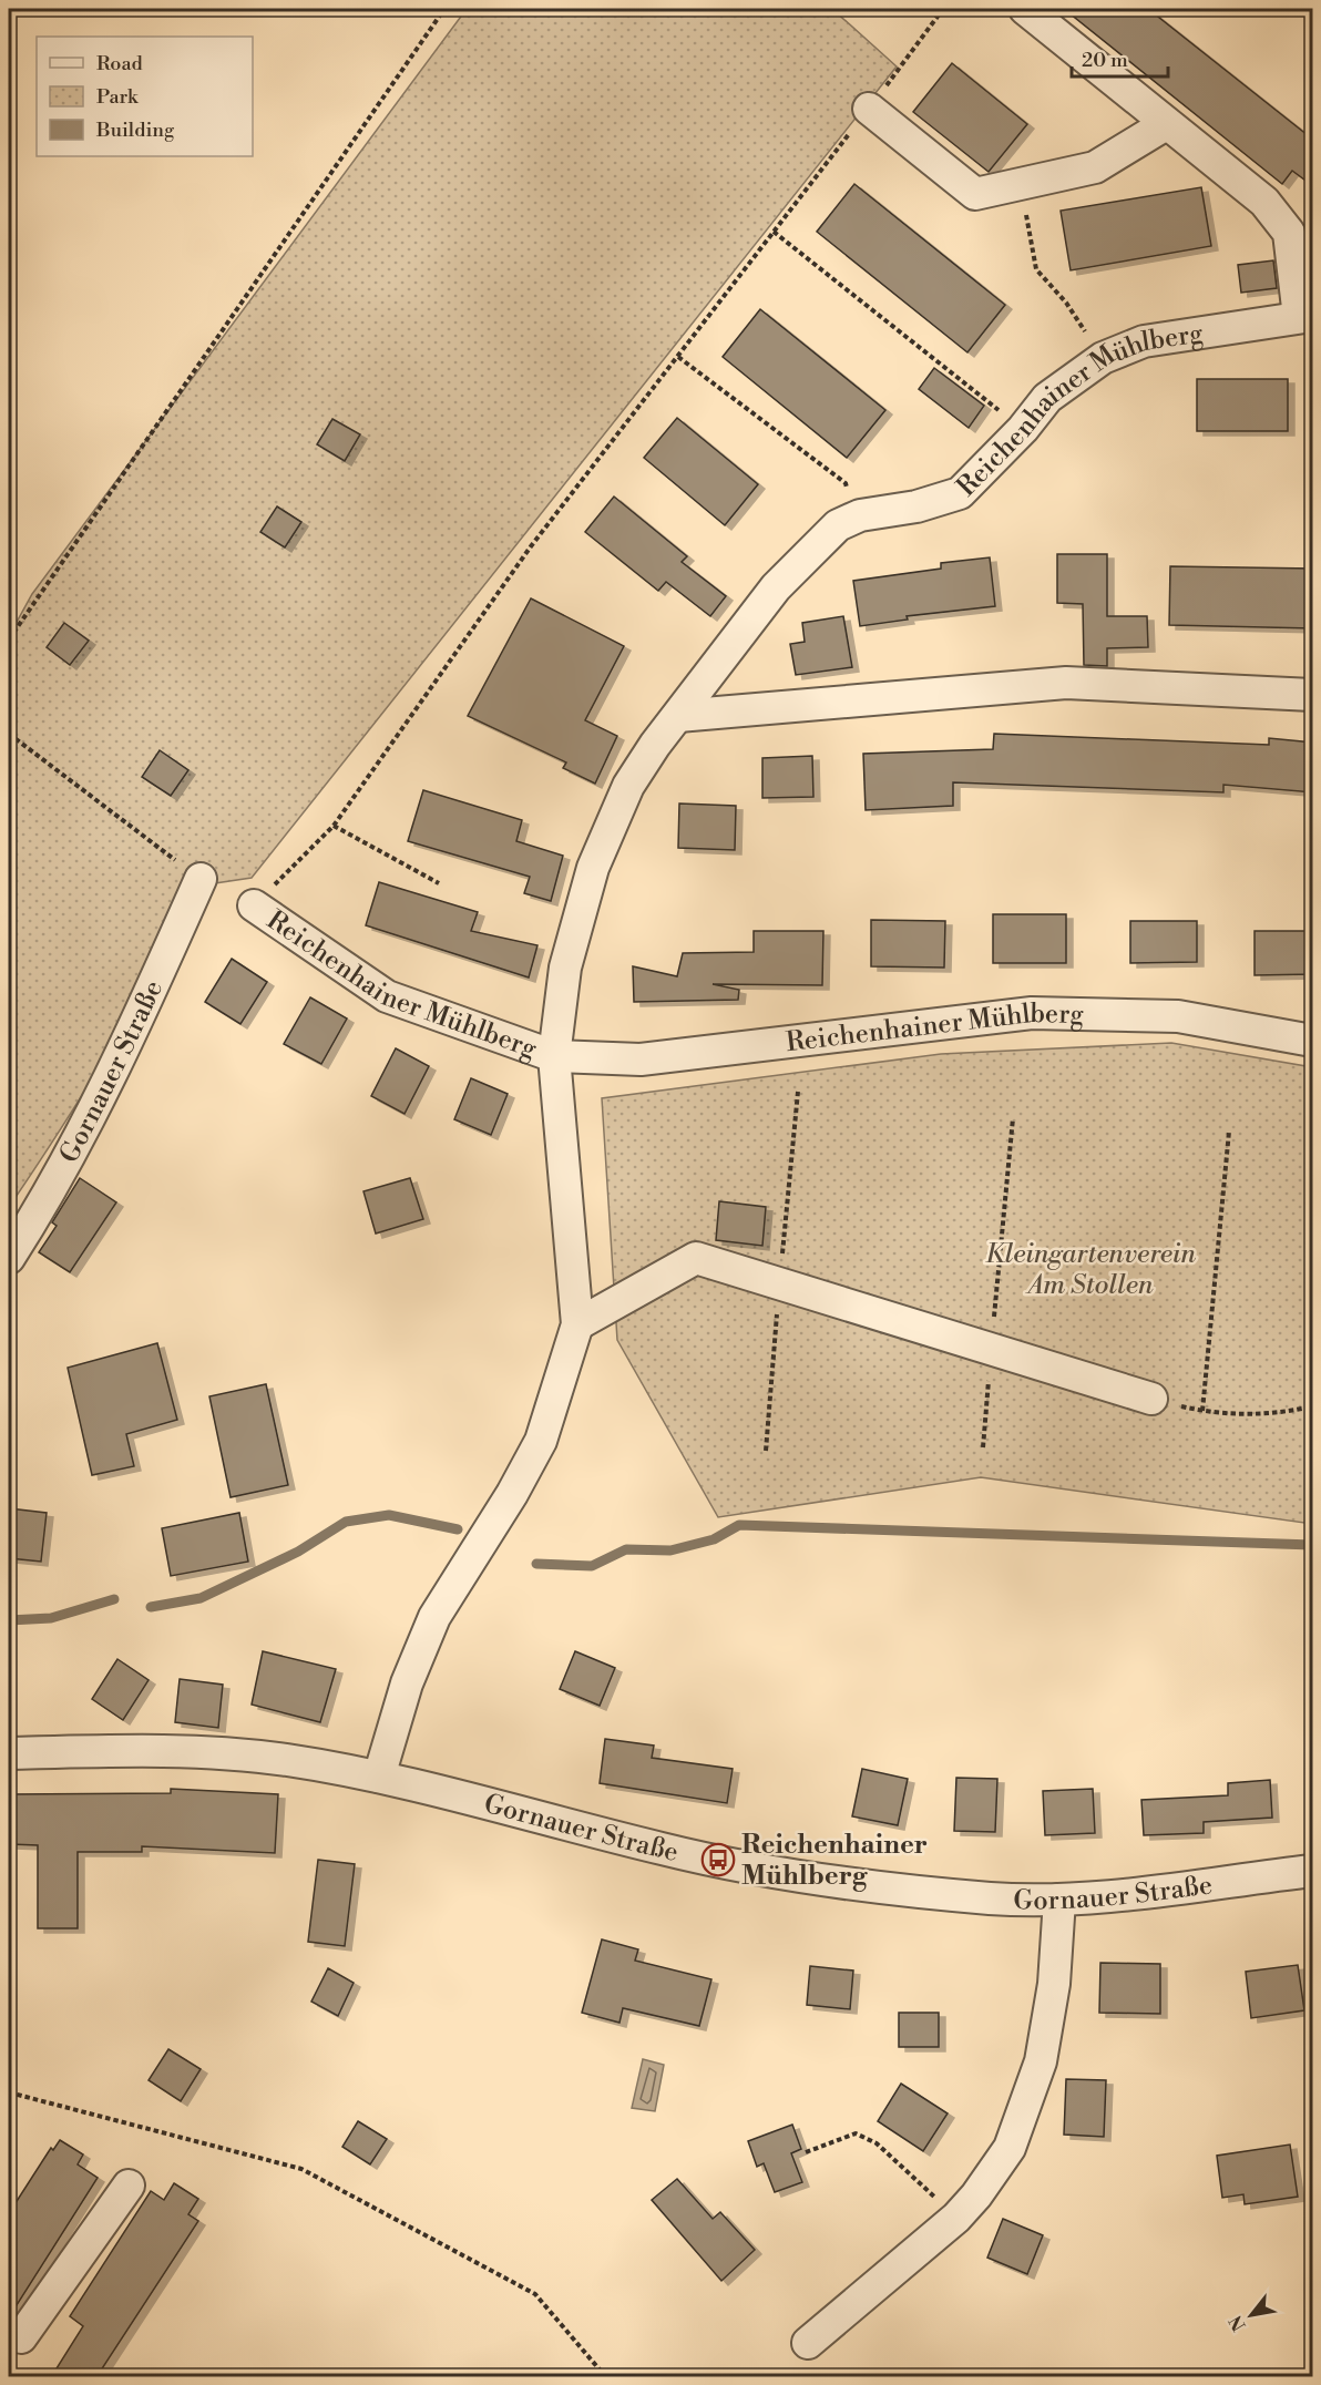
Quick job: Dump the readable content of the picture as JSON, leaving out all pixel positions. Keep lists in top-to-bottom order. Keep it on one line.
{"streets":{"street":["Reichenhainer Mühlberg","Gornauer Straße"]},"crossings":[["Reichenhainer Mühlberg","Gornauer Straße"]],"parks":["Kleingartenverein Am Stollen"],"places":{"bus stop":["Reichenhainer Mühlberg"]},"legend":["Road","Park","Building"],"scale_bar":"20 m","north":"bottom left"}
